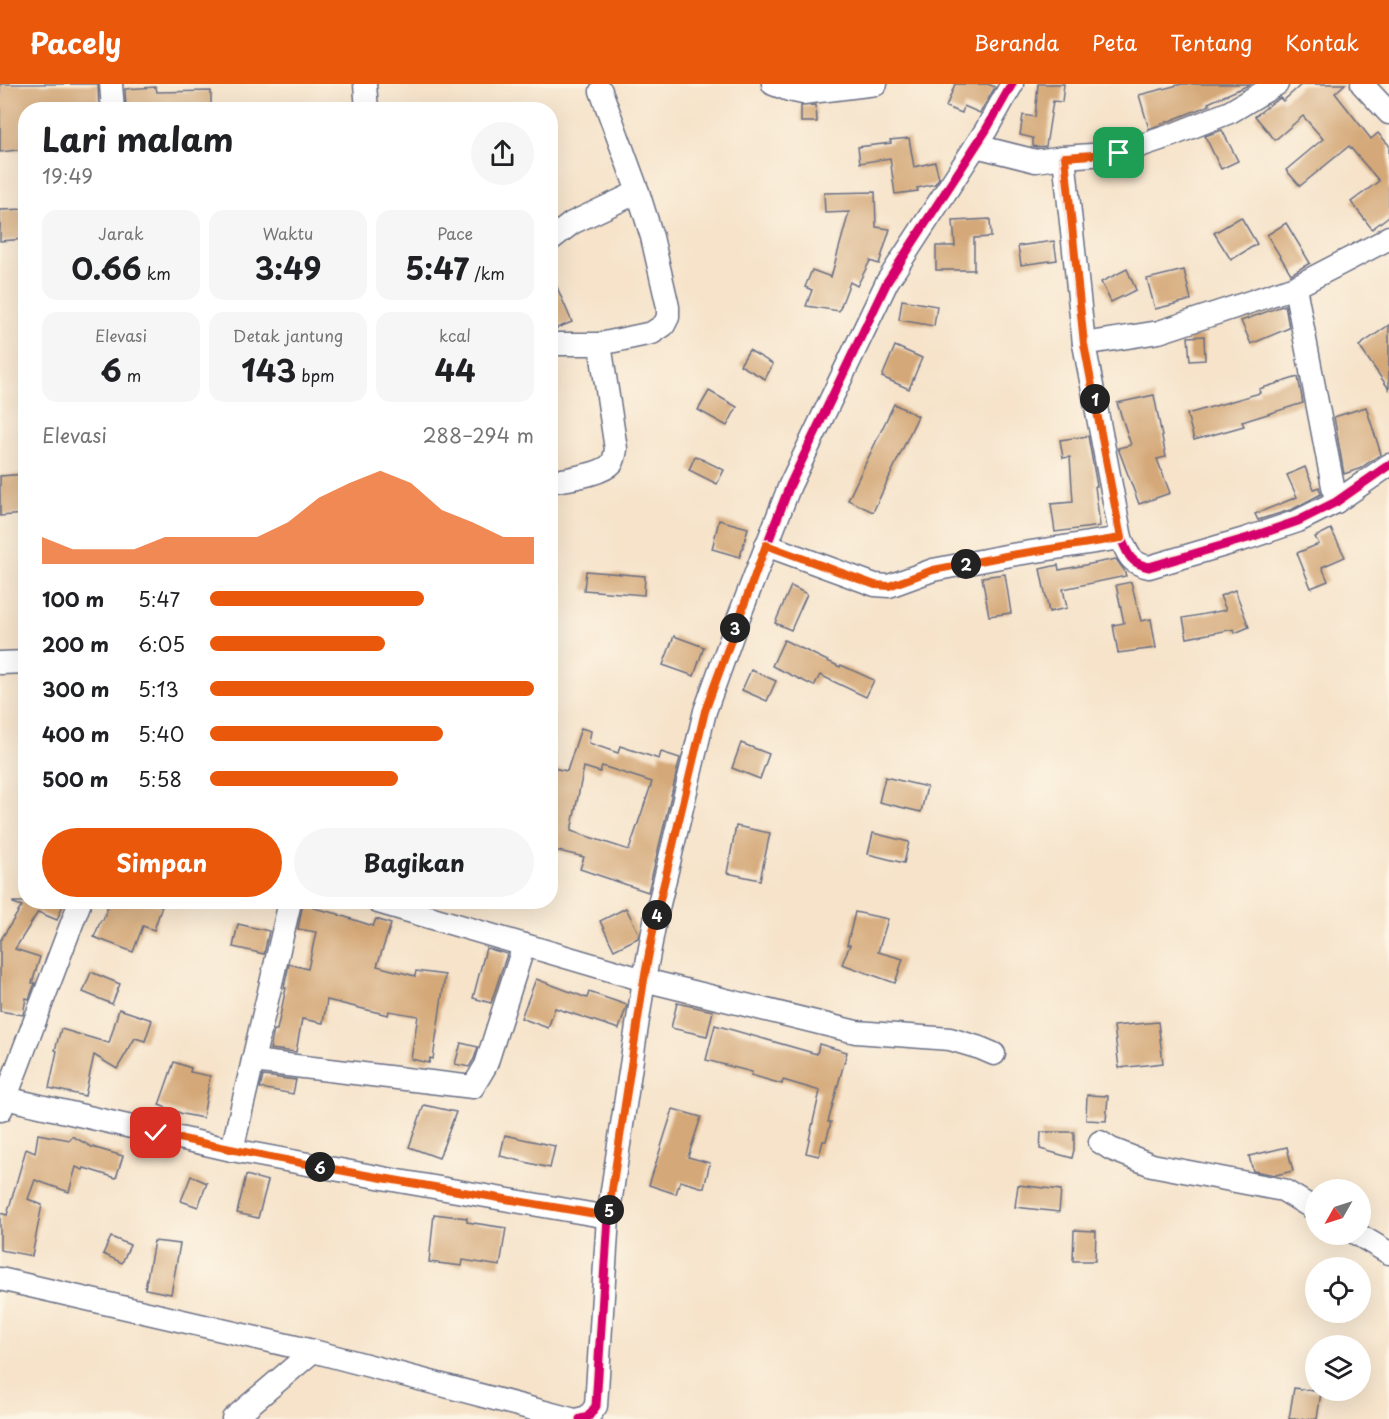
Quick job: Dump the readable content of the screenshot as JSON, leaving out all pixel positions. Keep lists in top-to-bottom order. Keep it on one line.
{"north":"bottom left","page":{"header":"Pacely","nav":["Beranda","Peta","Tentang","Kontak"],"heading":["Lari malam","19:49"],"stats":[["Jarak","0.66 km"],["Waktu","3:49"],["Pace","5:47 /km"],["Elevasi","6 m"],["Detak jantung","143 bpm"],["kcal","44"]],"pins":["1","2","3","4","6","5"],"chart":["Elevasi","288–294 m"],"list":[{"name":"100 m","note":"5:47"},{"name":"200 m","note":"6:05"},{"name":"300 m","note":"5:13"},{"name":"400 m","note":"5:40"},{"name":"500 m","note":"5:58"}],"buttons":["Simpan","Bagikan"]}}
